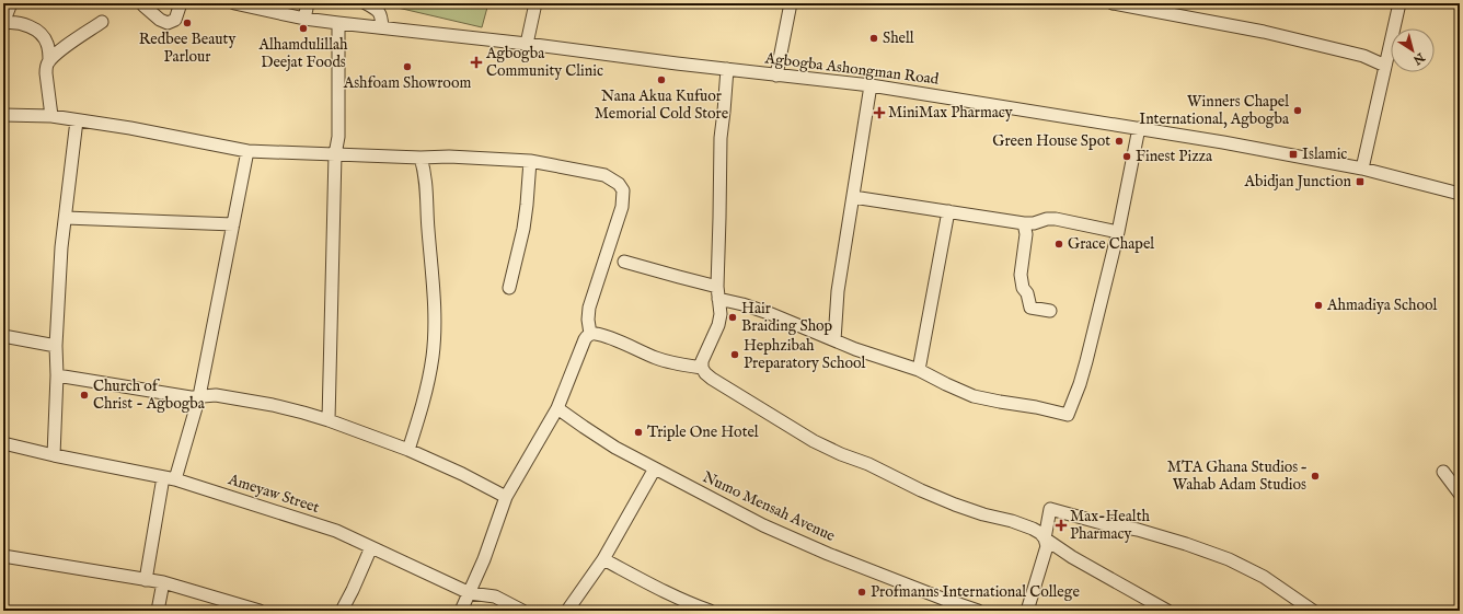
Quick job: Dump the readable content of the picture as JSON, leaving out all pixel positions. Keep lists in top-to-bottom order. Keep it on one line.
{"streets":{"street":["Agbogba Ashongman Road","Ameyaw Street","Numo Mensah Avenue"]},"places":{"other":["Redbee Beauty Parlour","Alhamdulillah Deejat Foods","Shell","Ashfoam Showroom","Nana Akua Kufuor Memorial Cold Store","Winners Chapel International, Agbogba","Green House Spot","Finest Pizza","Grace Chapel","Ahmadiya School","Hair Braiding Shop","Hephzibah Preparatory School","Church of Christ - Agbogba","Triple One Hotel","MTA Ghana Studios – Wahab Adam Studios","Profmanns International College"],"health":["Agbogba Community Clinic","MiniMax Pharmacy","Max-Health Pharmacy"],"transit":["Islamic","Abidjan Junction"]},"north":"bottom right"}
